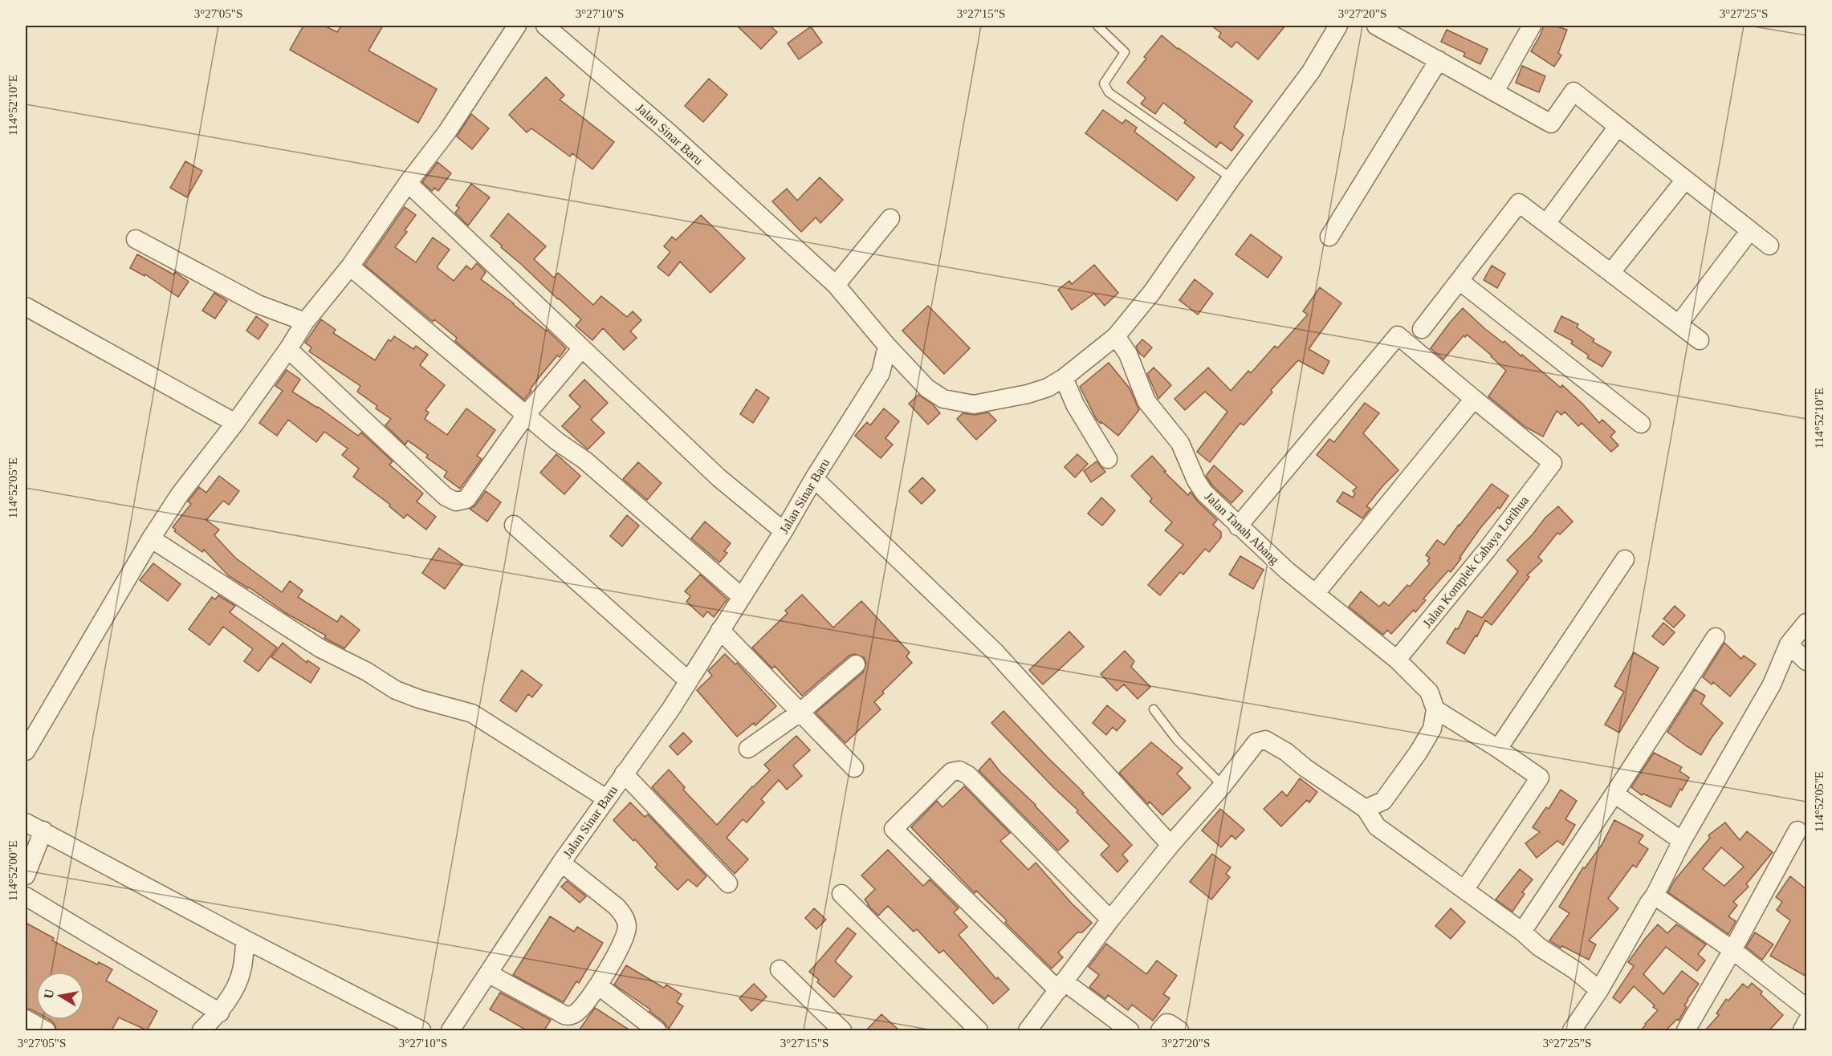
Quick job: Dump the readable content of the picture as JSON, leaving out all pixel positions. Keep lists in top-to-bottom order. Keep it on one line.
{"streets":{"street":["Jalan Sinar Baru","Jalan Tanah Abang","Jalan Komplek Cahaya Lorihua"]},"crossings":[["Jalan Tanah Abang","Jalan Komplek Cahaya Lorihua"]],"north":"left","coordinates":["3°27'05\"S","3°27'10\"S","3°27'15\"S","3°27'20\"S","3°27'25\"S","114°52'10\"E","114°52'05\"E","114°52'00\"E"]}
